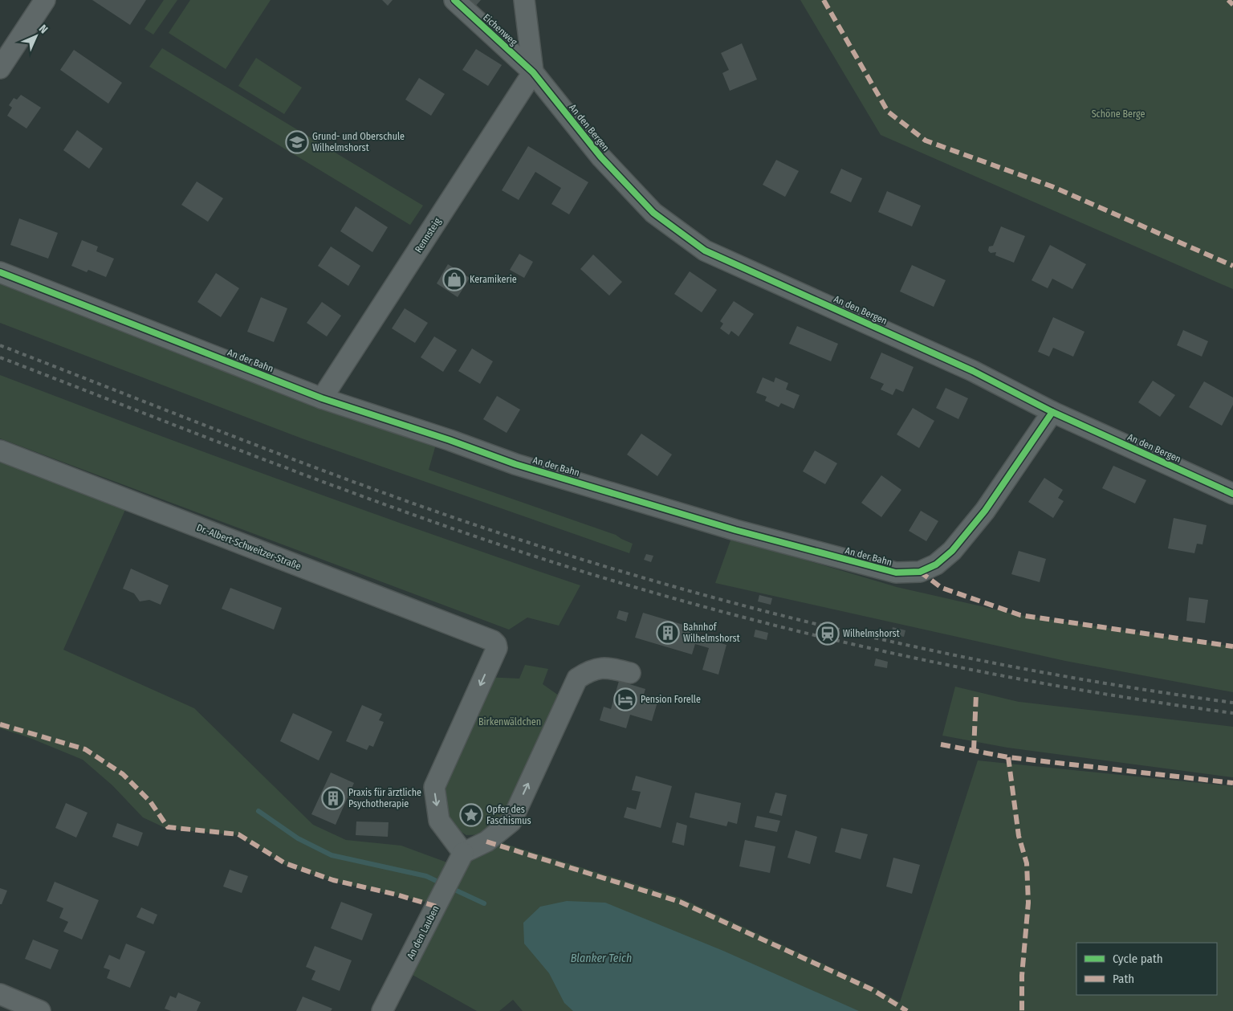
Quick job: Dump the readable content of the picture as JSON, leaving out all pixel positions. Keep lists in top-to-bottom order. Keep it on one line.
{"streets":{"street":["Eichenweg","An den Bergen","Rennsteig","An der Bahn","Dr.-Albert-Schweitzer-Straße","An den Lauben"]},"crossings":[["Eichenweg","An den Bergen"],["Eichenweg","Rennsteig"],["An den Bergen","Rennsteig"],["An den Bergen","An der Bahn"],["Rennsteig","An der Bahn"],["Dr.-Albert-Schweitzer-Straße","An den Lauben"]],"one_way":["Dr.-Albert-Schweitzer-Straße"],"water":["Blanker Teich"],"parks":["Schöne Berge","Birkenwäldchen"],"places":{"school or university":["Grund- und Oberschule Wilhelmshorst"],"shop":["Keramikerie"],"building":["Bahnhof Wilhelmshorst","Praxis für ärztliche Psychotherapie"],"station":["Wilhelmshorst"],"hotel":["Pension Forelle"],"place":["Opfer des Faschismus"]},"legend":["Cycle path","Path"],"north":"top right"}
